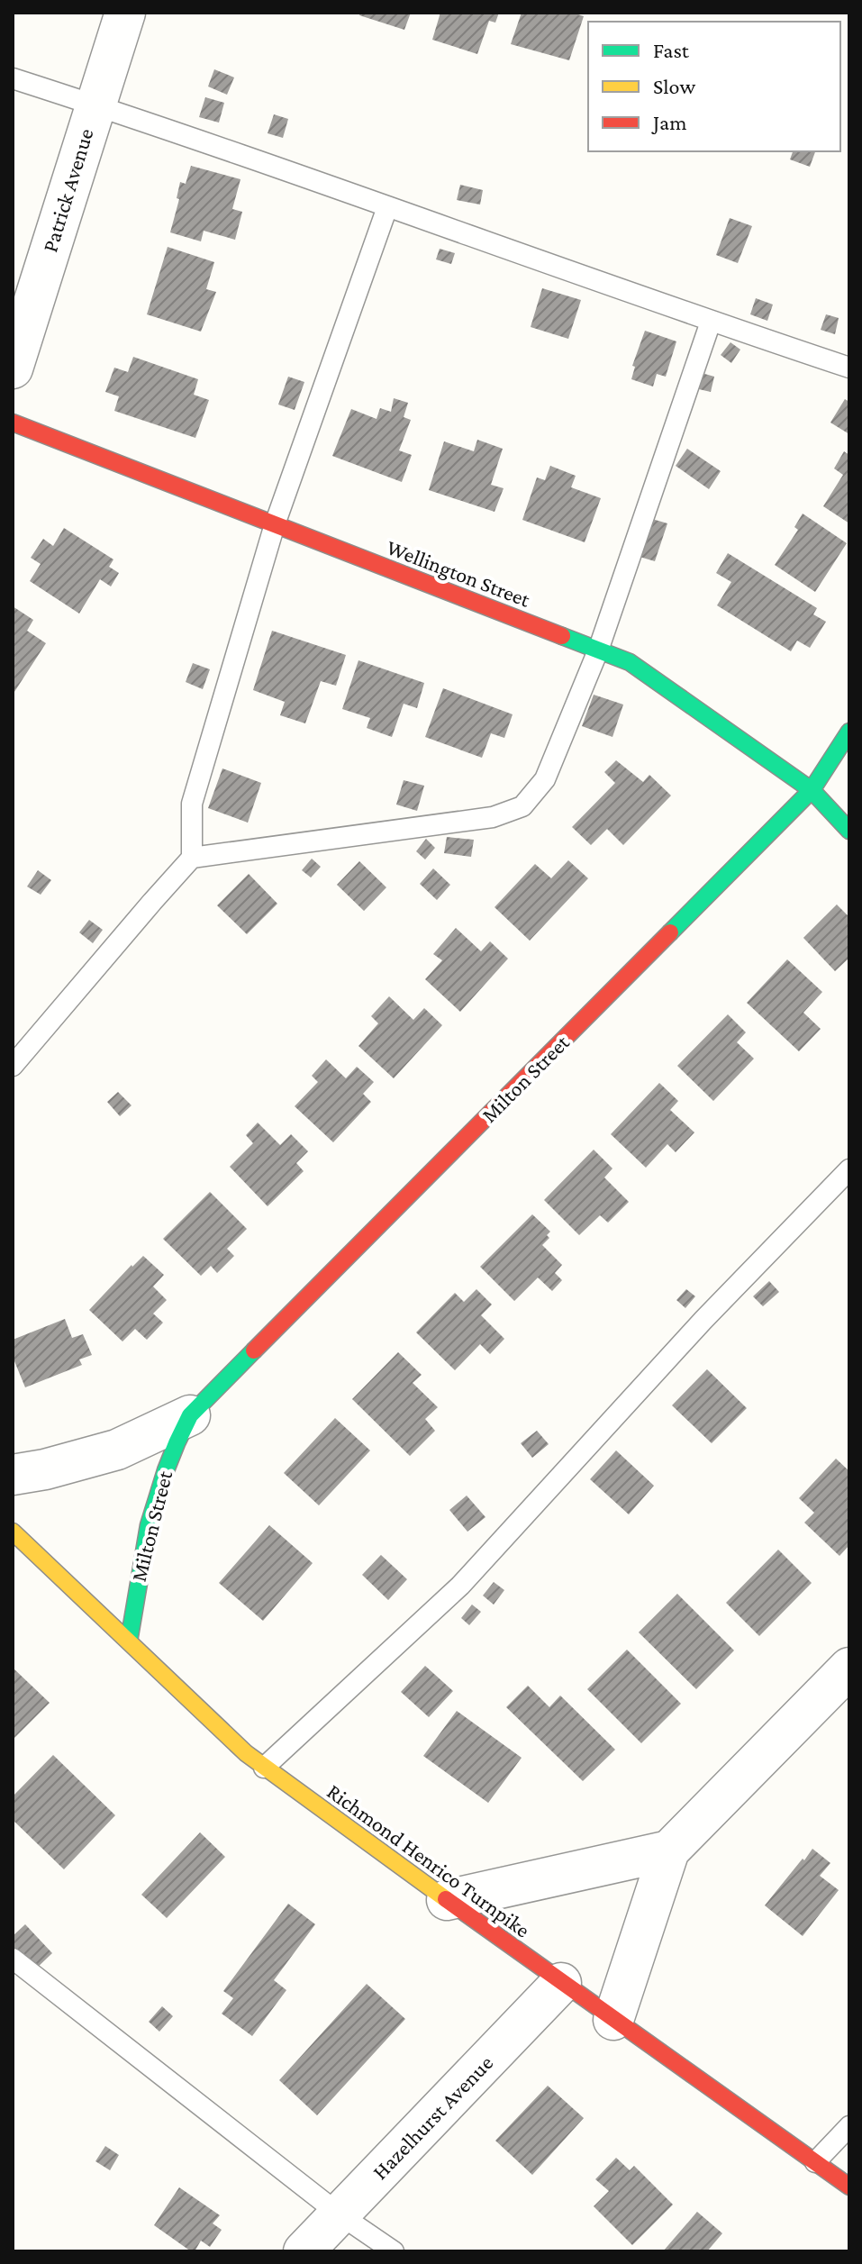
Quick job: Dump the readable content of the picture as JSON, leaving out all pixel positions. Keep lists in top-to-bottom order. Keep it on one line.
{"streets":{"street":["Patrick Avenue","Wellington Street","Milton Street","Richmond Henrico Turnpike","Hazelhurst Avenue"]},"crossings":[["Wellington Street","Milton Street"],["Milton Street","Richmond Henrico Turnpike"],["Richmond Henrico Turnpike","Hazelhurst Avenue"]],"legend":["Fast","Slow","Jam"]}
